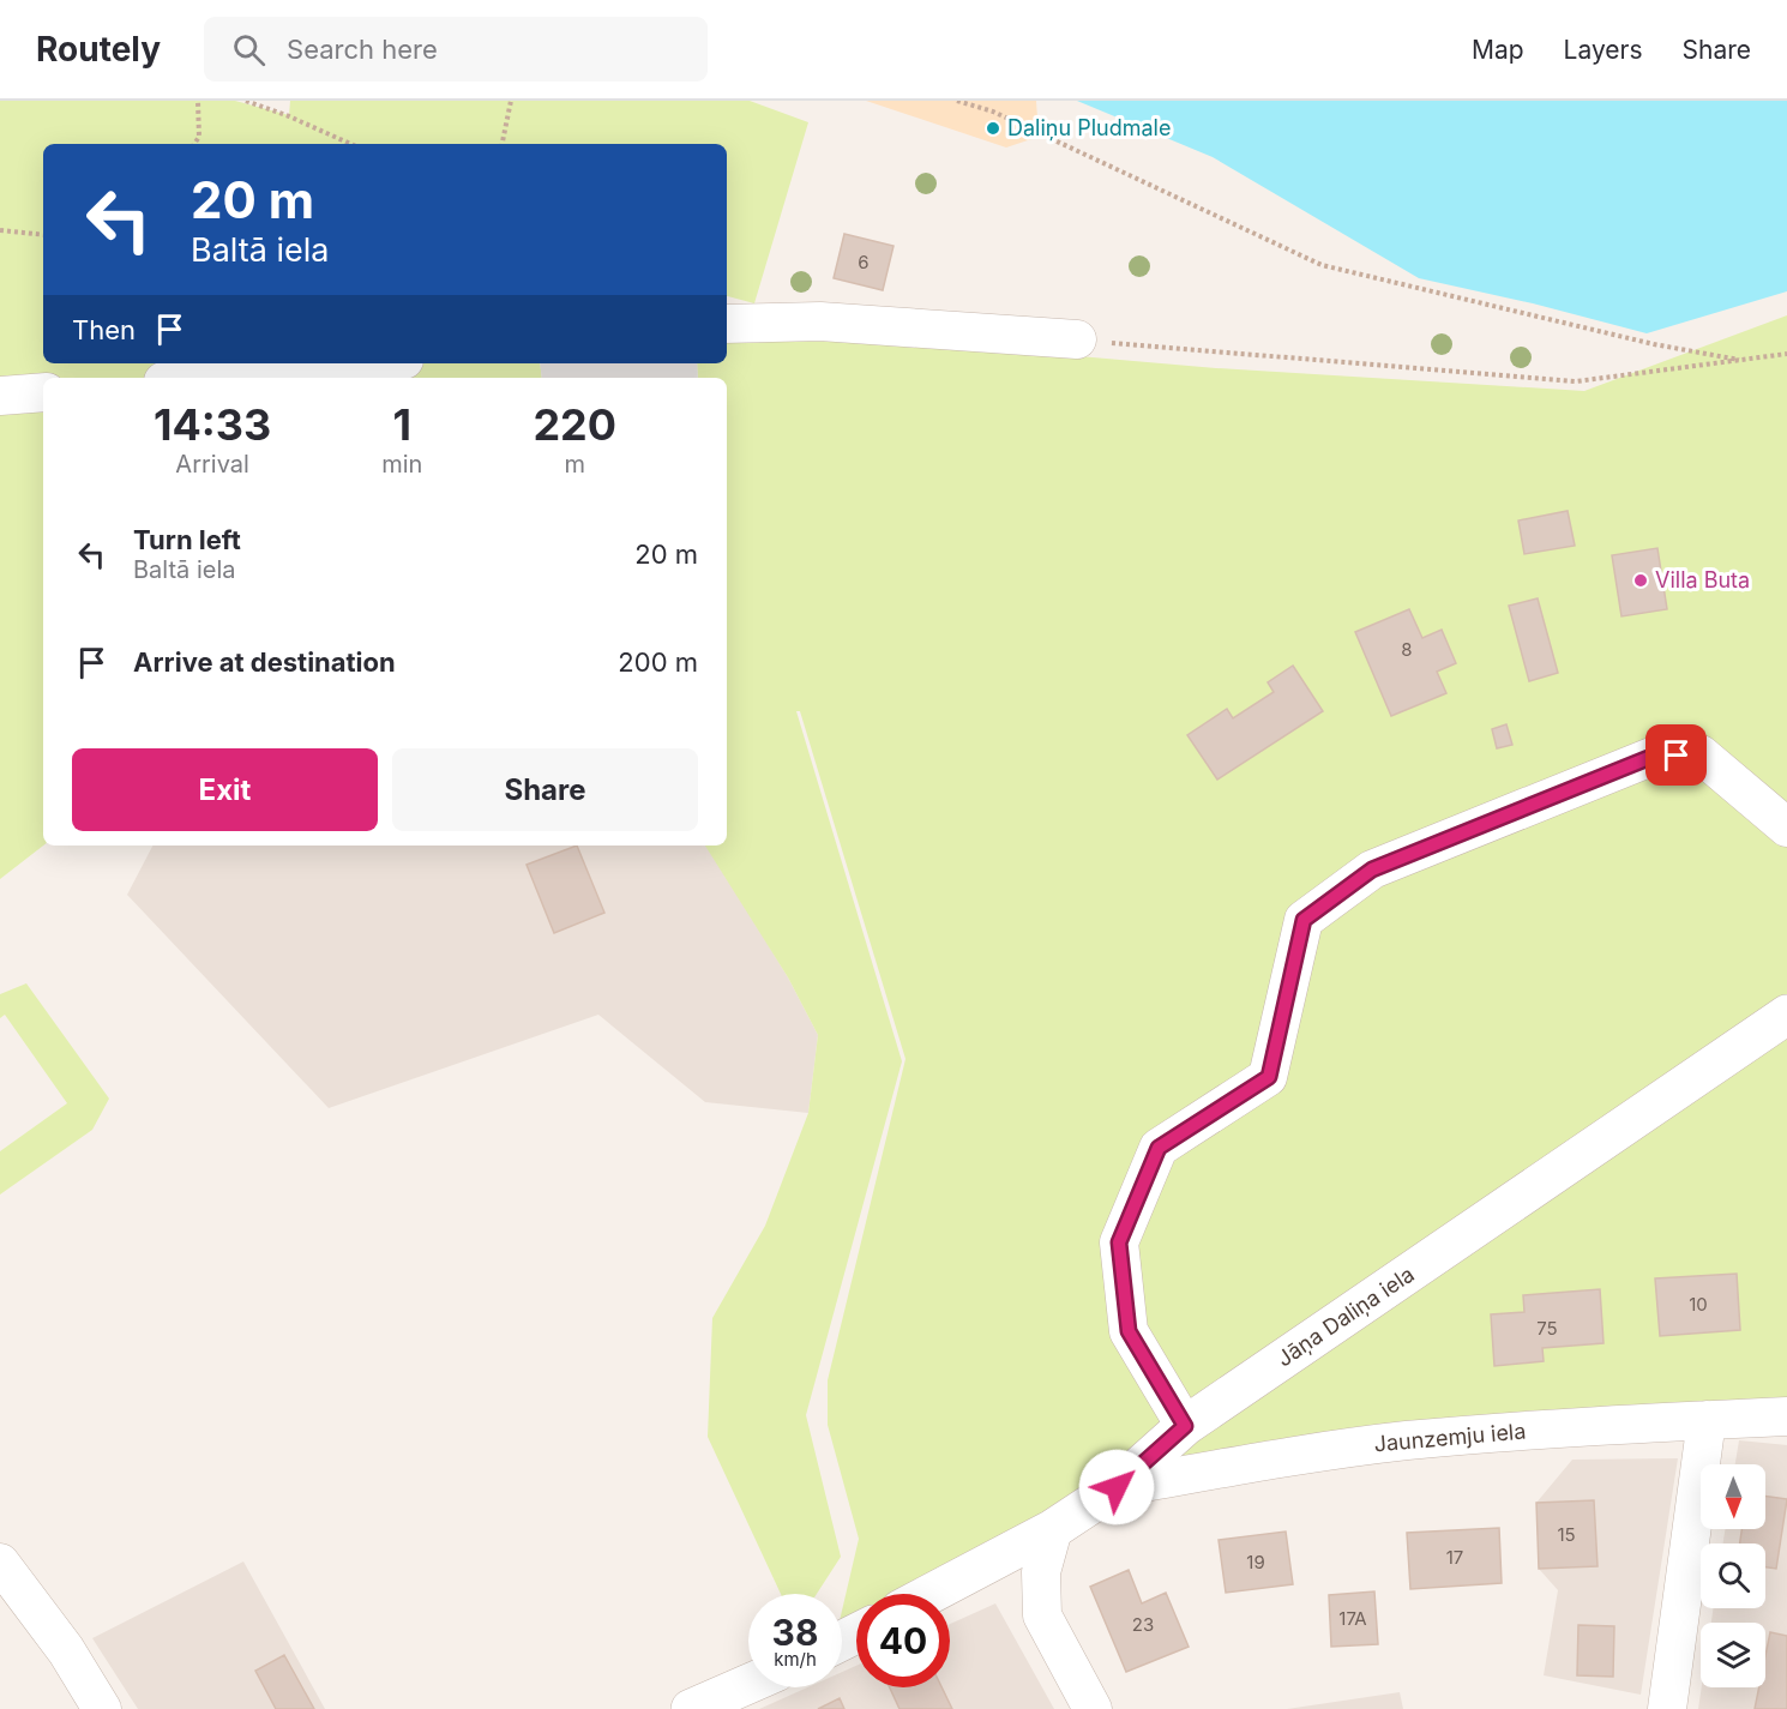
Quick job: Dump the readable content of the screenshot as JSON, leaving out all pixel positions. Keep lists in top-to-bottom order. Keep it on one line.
{"streets":{"street":["Jāņa Daliņa iela","Jaunzemju iela"]},"crossings":[["Jāņa Daliņa iela","Jaunzemju iela"]],"places":["Daliņu Pludmale","Villa Buta"],"house_numbers":["6","8","10","75","15","17","19","17A","23"],"north":"bottom","page":{"header":"Routely","search":"Search here","nav":["Map","Layers","Share"],"turn":["20 m","Baltā iela"],"then":"Then","eta":["14:33","Arrival","1","min","220","m"],"list":[{"name":"Turn left","note":"Baltā iela","value":"20 m"},{"name":"Arrive at destination","value":"200 m"}],"buttons":["Exit","Share"],"speed":"38 km/h","limit":"40"}}
